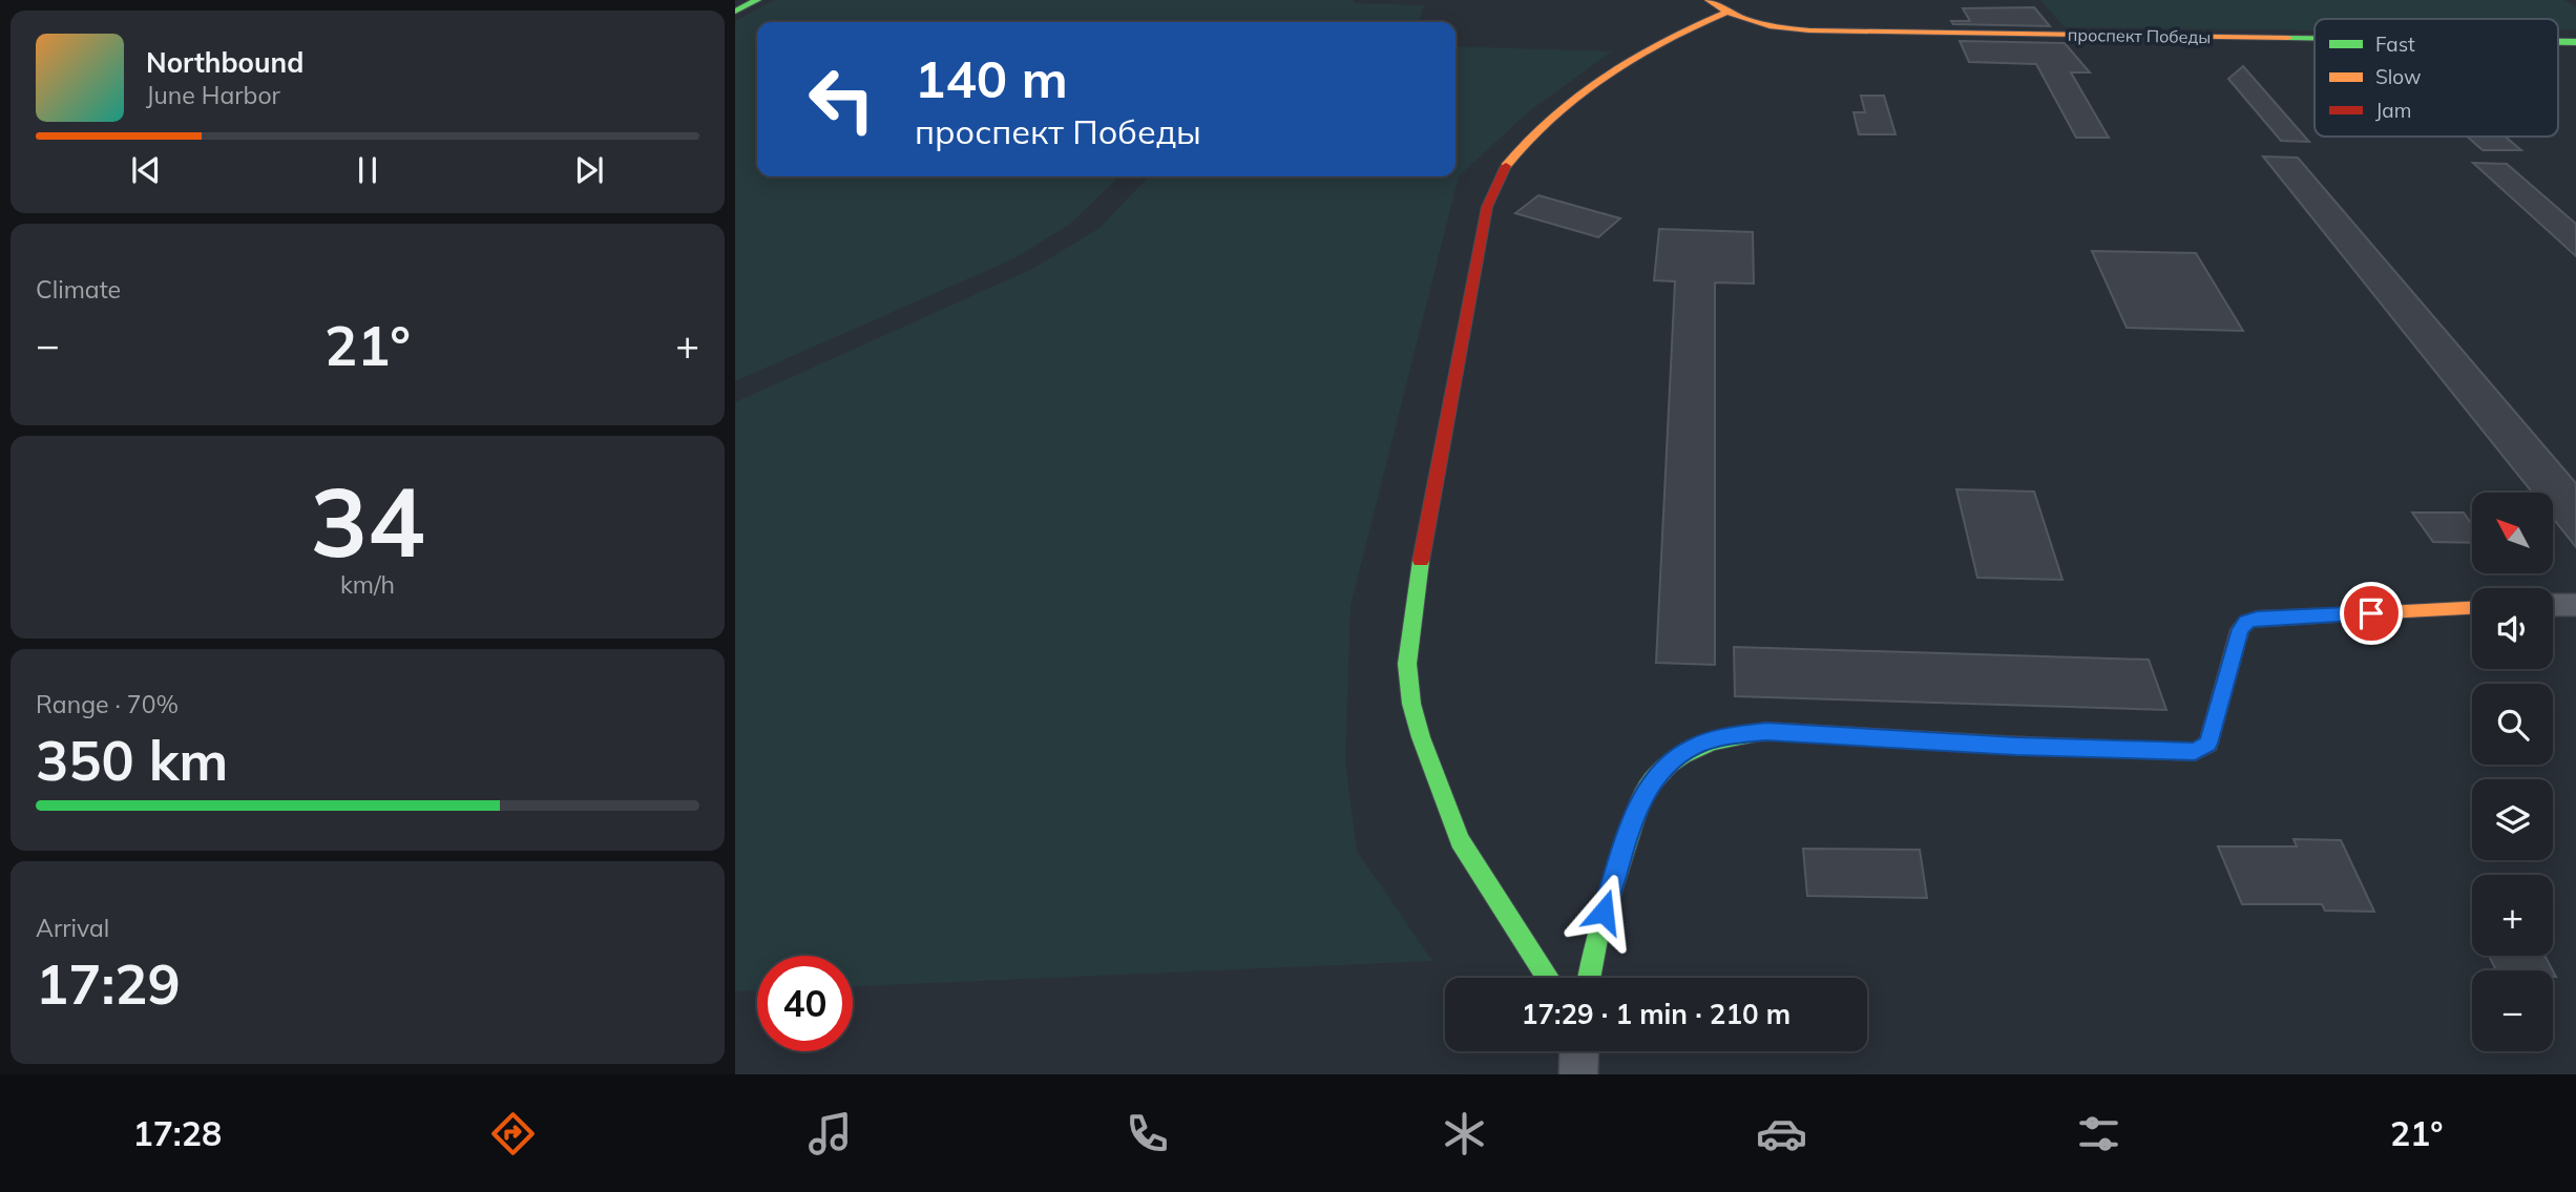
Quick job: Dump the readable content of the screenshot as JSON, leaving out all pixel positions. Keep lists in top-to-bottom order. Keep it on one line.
{"streets":{"street":["проспект Победы"]},"legend":["Fast","Slow","Jam"],"north":"top left","page":{"turn":["140 m","проспект Победы"],"song":["Northbound","June Harbor"],"tile":["Climate",["34","km/h"],["Range · 70%","350 km"],["Arrival","17:29"]],"heat":["−","21°","+"],"map_buttons":["+","−"],"limit":"40","trip":"17:29 · 1 min · 210 m","tabs":["17:28","21°"]}}
